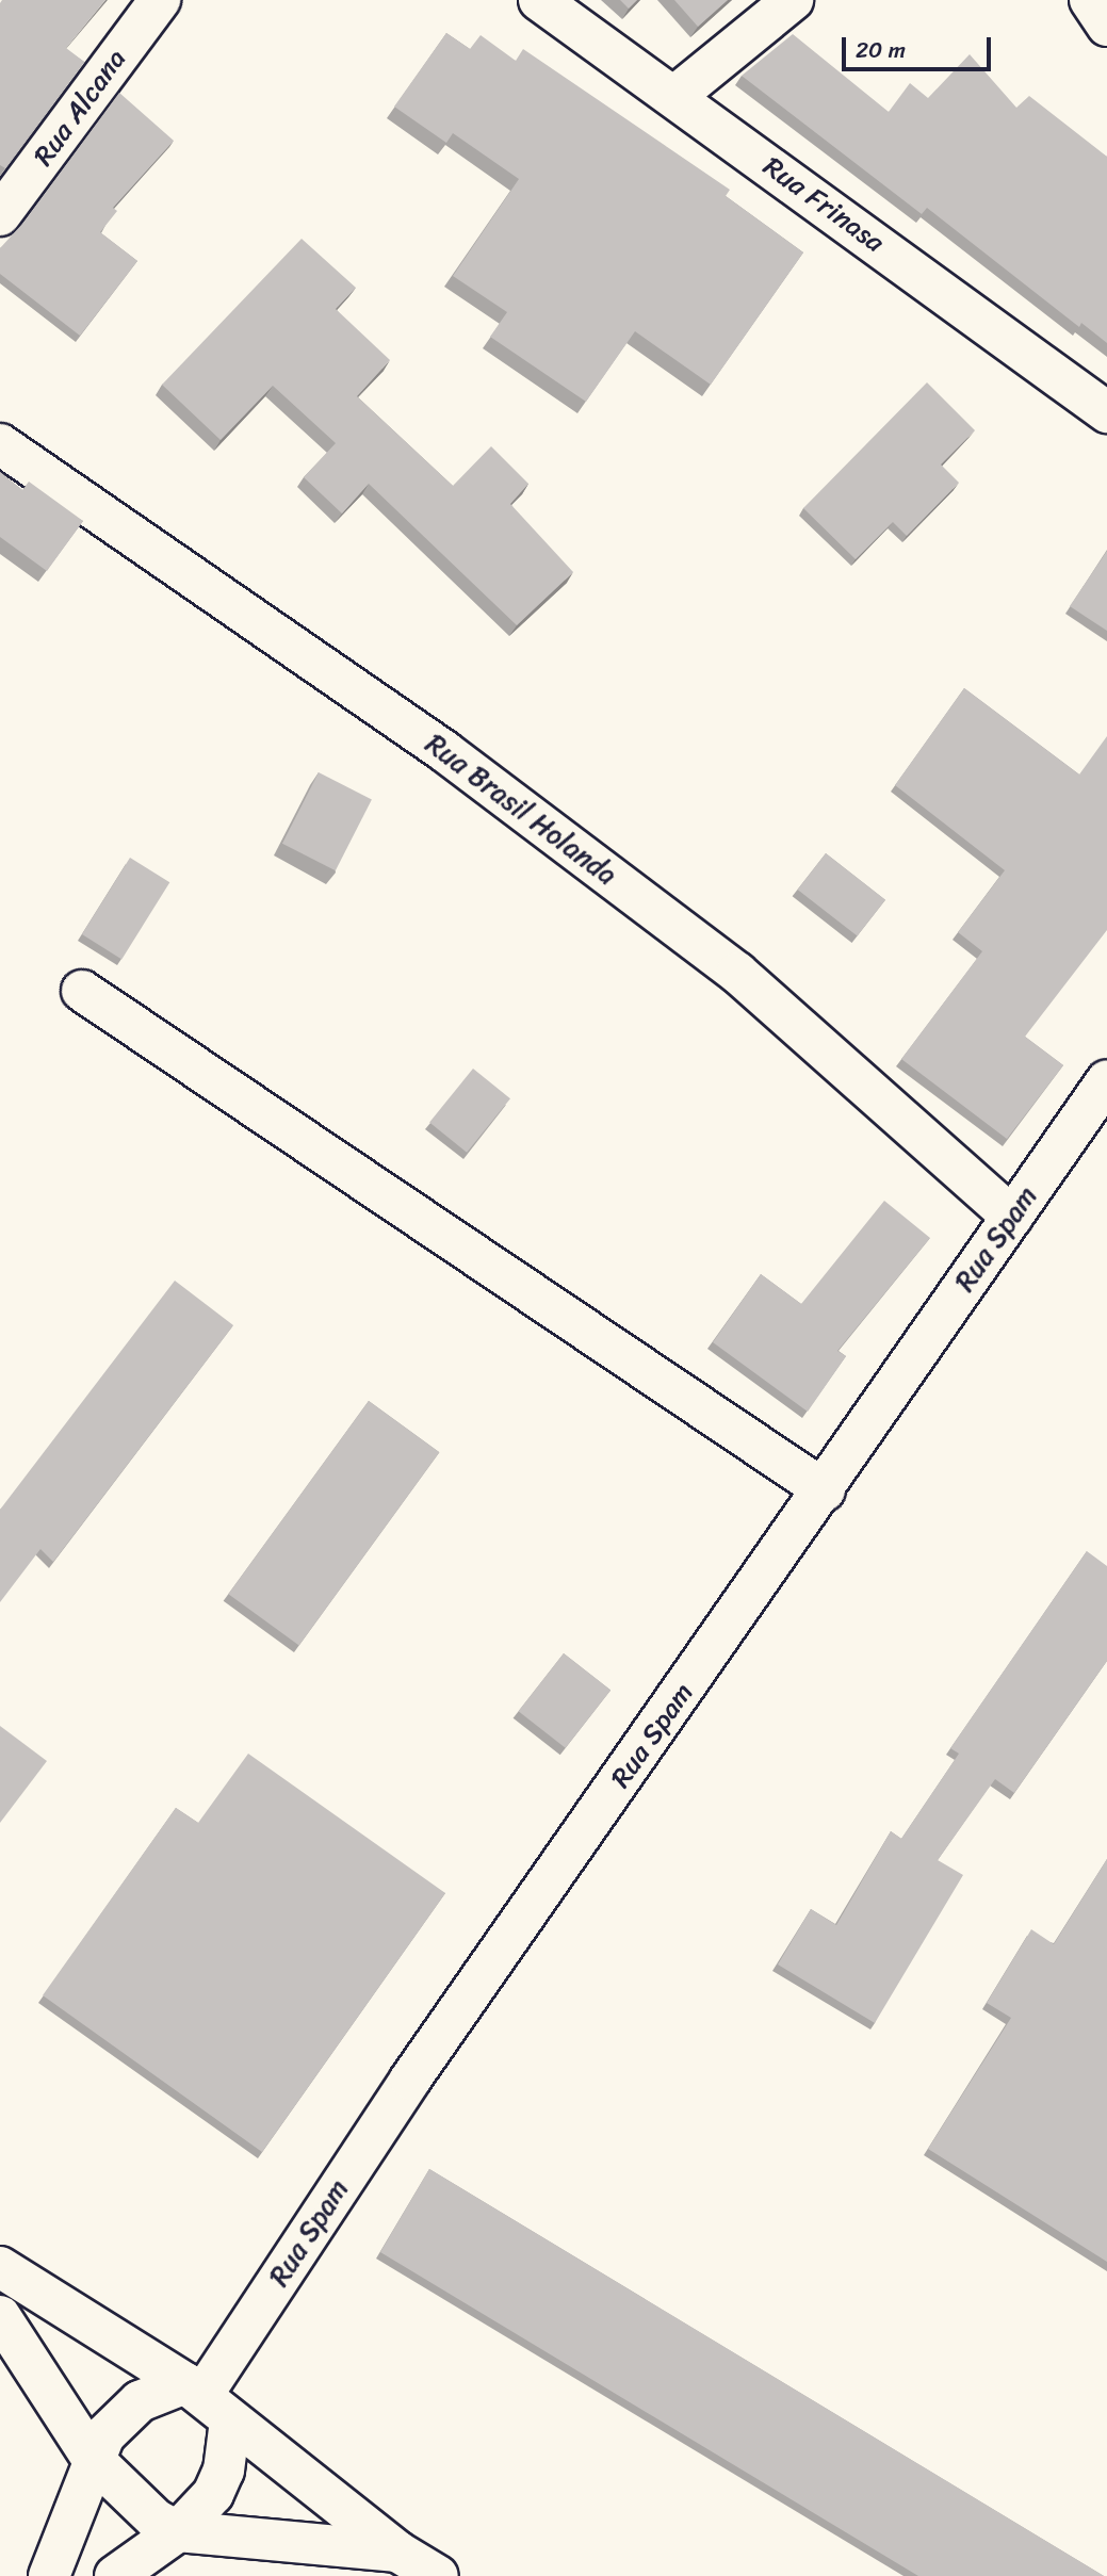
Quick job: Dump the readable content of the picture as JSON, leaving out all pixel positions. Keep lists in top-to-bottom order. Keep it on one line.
{"streets":{"street":["Rua Alcana","Rua Frinasa","Rua Brasil Holanda","Rua Spam"]},"crossings":[["Rua Brasil Holanda","Rua Spam"]],"scale_bar":"20 m"}
